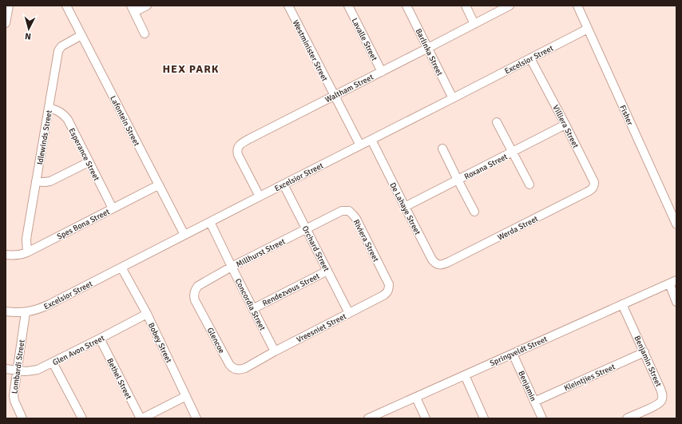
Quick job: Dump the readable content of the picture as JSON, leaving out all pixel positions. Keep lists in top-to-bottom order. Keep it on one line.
{"streets":{"street":["Lavalle Street","Westminister Street","Barlinka Street","Excelsior Street","Waltham Street","Fisher","Lafontein Street","Villiera Street","Idlewinds Street","Esperance Street","Roxana Street","De Lahaye Street","Spes Bona Street","Werda Street","Riviera Street","Orchard Street","Millhurst Street","Rendezvous Street","Concordia Street","Vreesniet Street","Glencoe","Bobey Street","Glen Avon Street","Springveldt Street","Benjamin Street","Lombardi Street","Kleintjies Street","Bethel Street","Benjamin"]},"crossings":[["Lavalle Street","Waltham Street"],["Westminister Street","Excelsior Street"],["Westminister Street","Waltham Street"],["Barlinka Street","Excelsior Street"],["Barlinka Street","Waltham Street"],["Excelsior Street","Waltham Street"],["Excelsior Street","Fisher"],["Excelsior Street","Lafontein Street"],["Excelsior Street","Villiera Street"],["Excelsior Street","De Lahaye Street"],["Excelsior Street","Orchard Street"],["Excelsior Street","Concordia Street"],["Excelsior Street","Bobey Street"],["Excelsior Street","Lombardi Street"],["Lafontein Street","Idlewinds Street"],["Lafontein Street","Spes Bona Street"],["Villiera Street","Roxana Street"],["Villiera Street","Werda Street"],["Idlewinds Street","Esperance Street"],["Idlewinds Street","Spes Bona Street"],["Esperance Street","Spes Bona Street"],["Roxana Street","De Lahaye Street"],["De Lahaye Street","Werda Street"],["Riviera Street","Millhurst Street"],["Riviera Street","Vreesniet Street"],["Orchard Street","Millhurst Street"],["Orchard Street","Rendezvous Street"],["Orchard Street","Vreesniet Street"],["Millhurst Street","Concordia Street"],["Millhurst Street","Glencoe"],["Rendezvous Street","Concordia Street"],["Concordia Street","Vreesniet Street"],["Vreesniet Street","Glencoe"],["Bobey Street","Glen Avon Street"],["Glen Avon Street","Lombardi Street"],["Glen Avon Street","Bethel Street"],["Springveldt Street","Benjamin Street"],["Springveldt Street","Benjamin"],["Benjamin Street","Kleintjies Street"],["Kleintjies Street","Benjamin"]],"districts":["HEX PARK"],"north":"bottom"}
